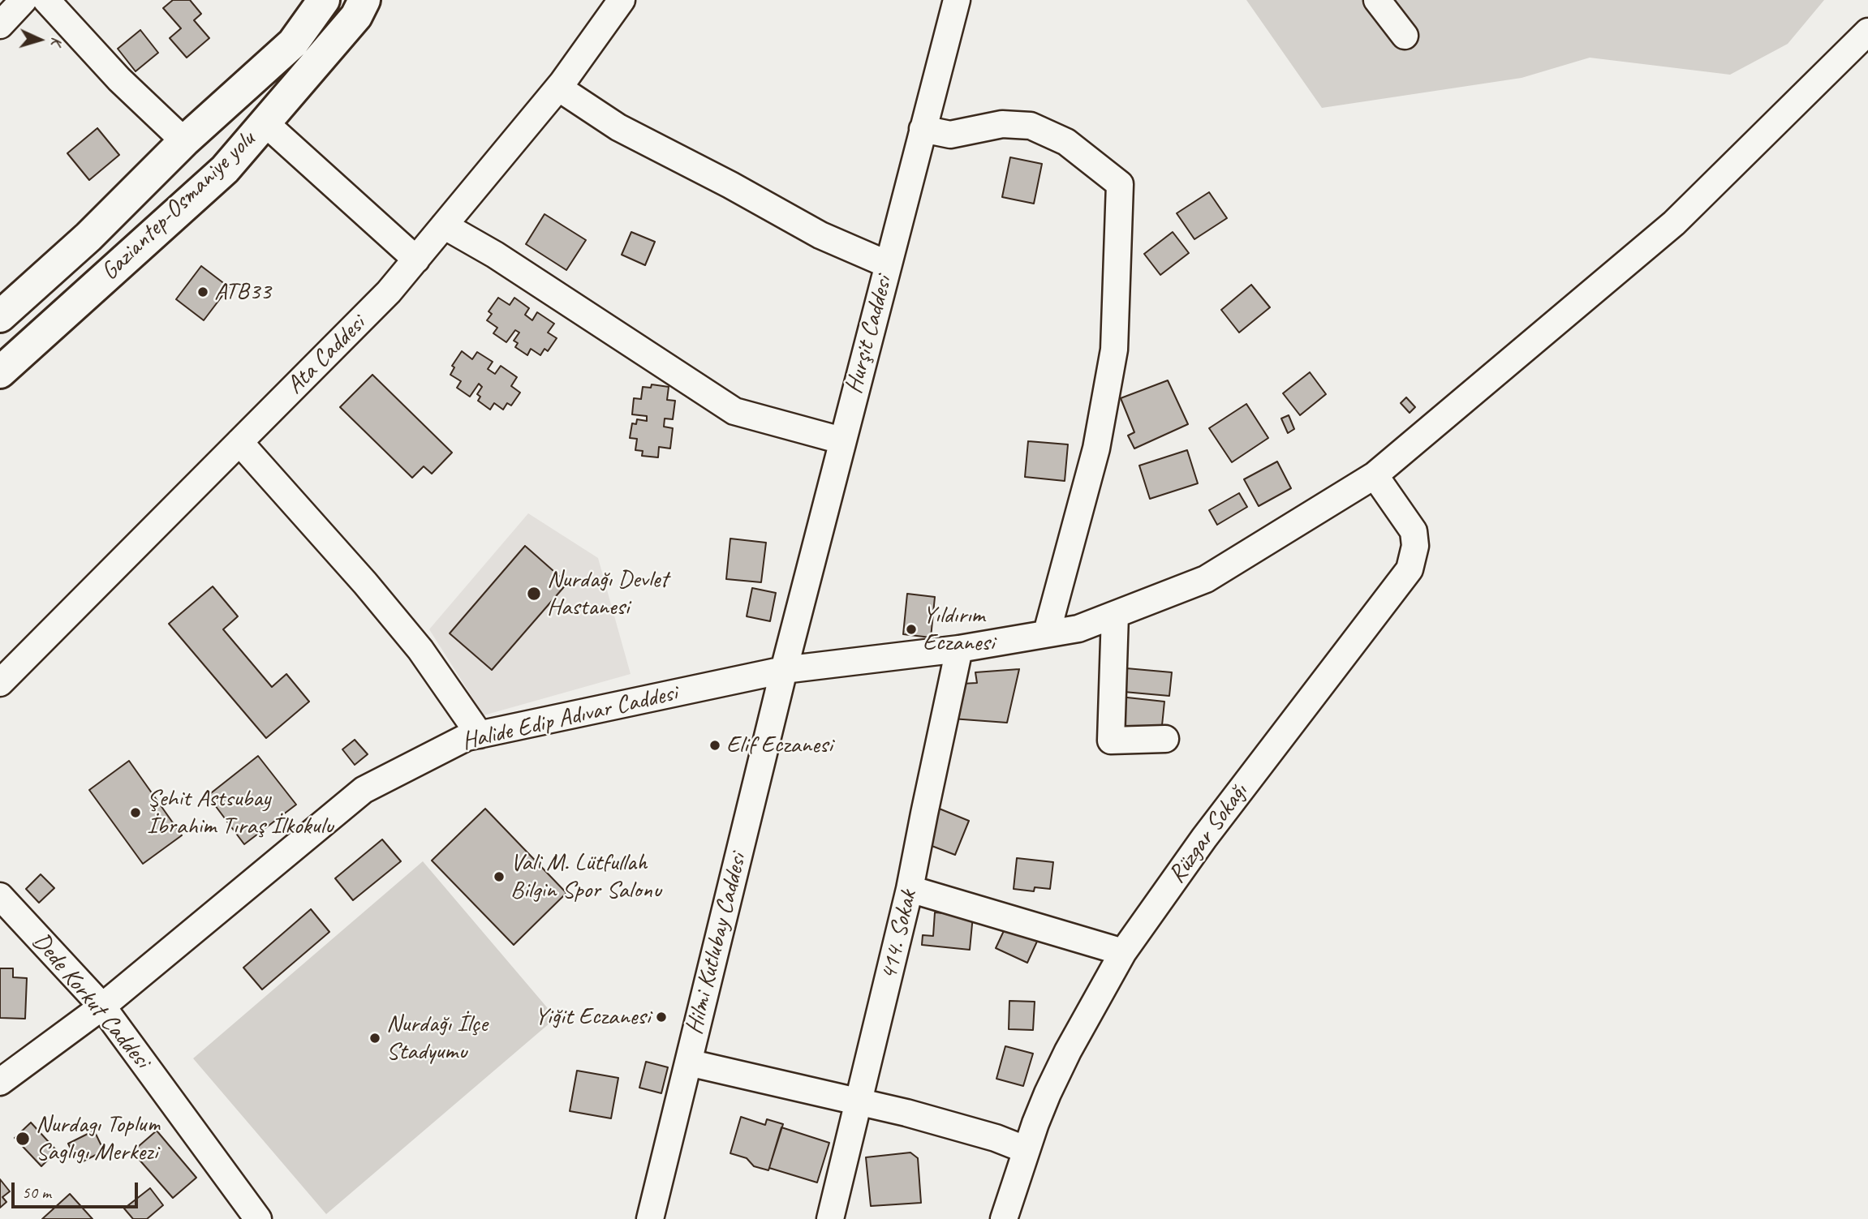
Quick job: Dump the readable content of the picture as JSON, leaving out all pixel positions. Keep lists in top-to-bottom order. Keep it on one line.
{"streets":{"highway":["Gaziantep-Osmaniye yolu"],"street":["Hurşit Caddesi","Ata Caddesi","Halide Edip Adıvar Caddesi","Rüzgar Sokağı","414. Sokak","Hilmi Kutlubay Caddesi","Dede Korkut Caddesi"]},"crossings":[["Hurşit Caddesi","Halide Edip Adıvar Caddesi"],["Hurşit Caddesi","Hilmi Kutlubay Caddesi"],["Halide Edip Adıvar Caddesi","Rüzgar Sokağı"],["Halide Edip Adıvar Caddesi","414. Sokak"],["Halide Edip Adıvar Caddesi","Hilmi Kutlubay Caddesi"],["Halide Edip Adıvar Caddesi","Dede Korkut Caddesi"]],"places":["ATB33","Nurdağı Devlet Hastanesi","Yıldırım Eczanesi","Elif Eczanesi","Şehit Astsubay İbrahim Tıraş İlkokulu","Vali M. Lütfullah Bilgin Spor Salonu","Yiğit Eczanesi","Nurdağı İlçe Stadyumu","Nurdagı Toplum Saglıgı Merkezi"],"scale_bar":"50 m","north":"right"}
